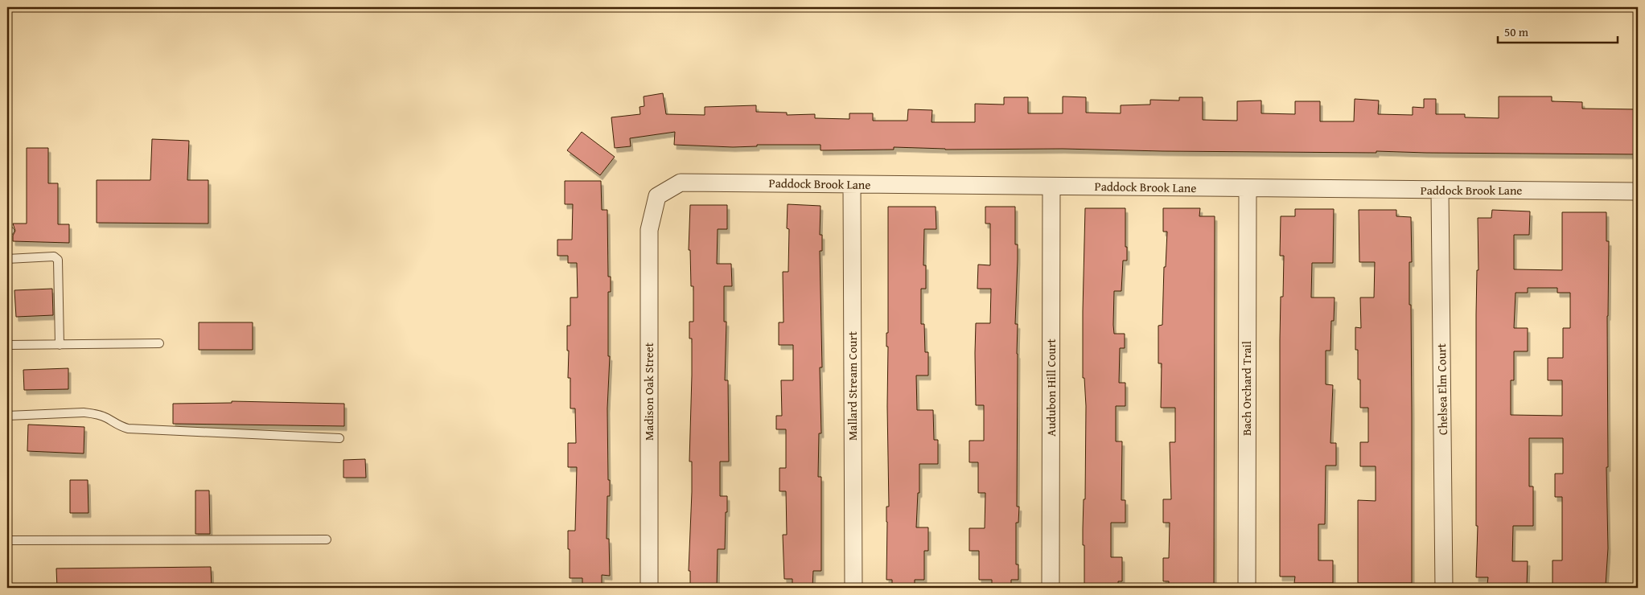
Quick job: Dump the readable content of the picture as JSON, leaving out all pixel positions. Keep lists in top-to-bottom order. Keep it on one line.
{"streets":{"street":["Paddock Brook Lane","Mallard Stream Court","Audubon Hill Court","Bach Orchard Trail","Chelsea Elm Court","Madison Oak Street"]},"crossings":[["Paddock Brook Lane","Mallard Stream Court"],["Paddock Brook Lane","Audubon Hill Court"],["Paddock Brook Lane","Bach Orchard Trail"],["Paddock Brook Lane","Chelsea Elm Court"],["Paddock Brook Lane","Madison Oak Street"]],"scale_bar":"50 m"}
